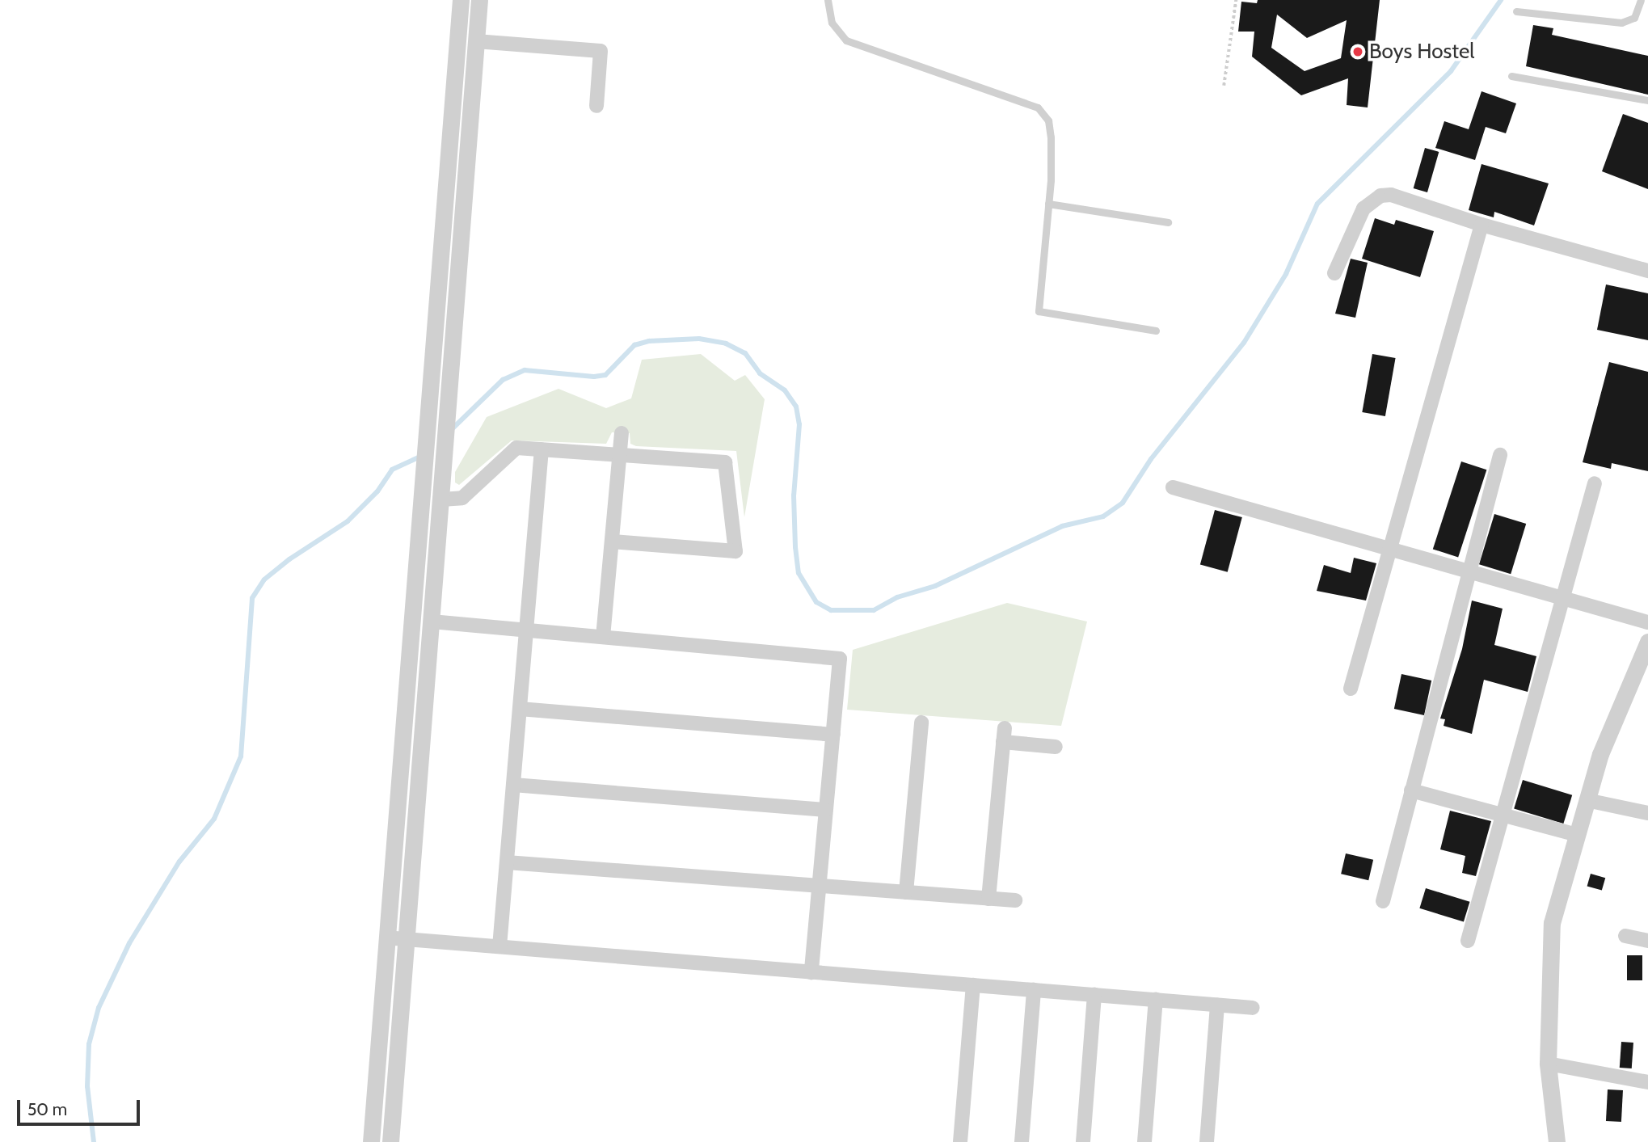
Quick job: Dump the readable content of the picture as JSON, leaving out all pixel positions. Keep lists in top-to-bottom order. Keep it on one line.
{"places":["Boys Hostel"],"scale_bar":"50 m"}
